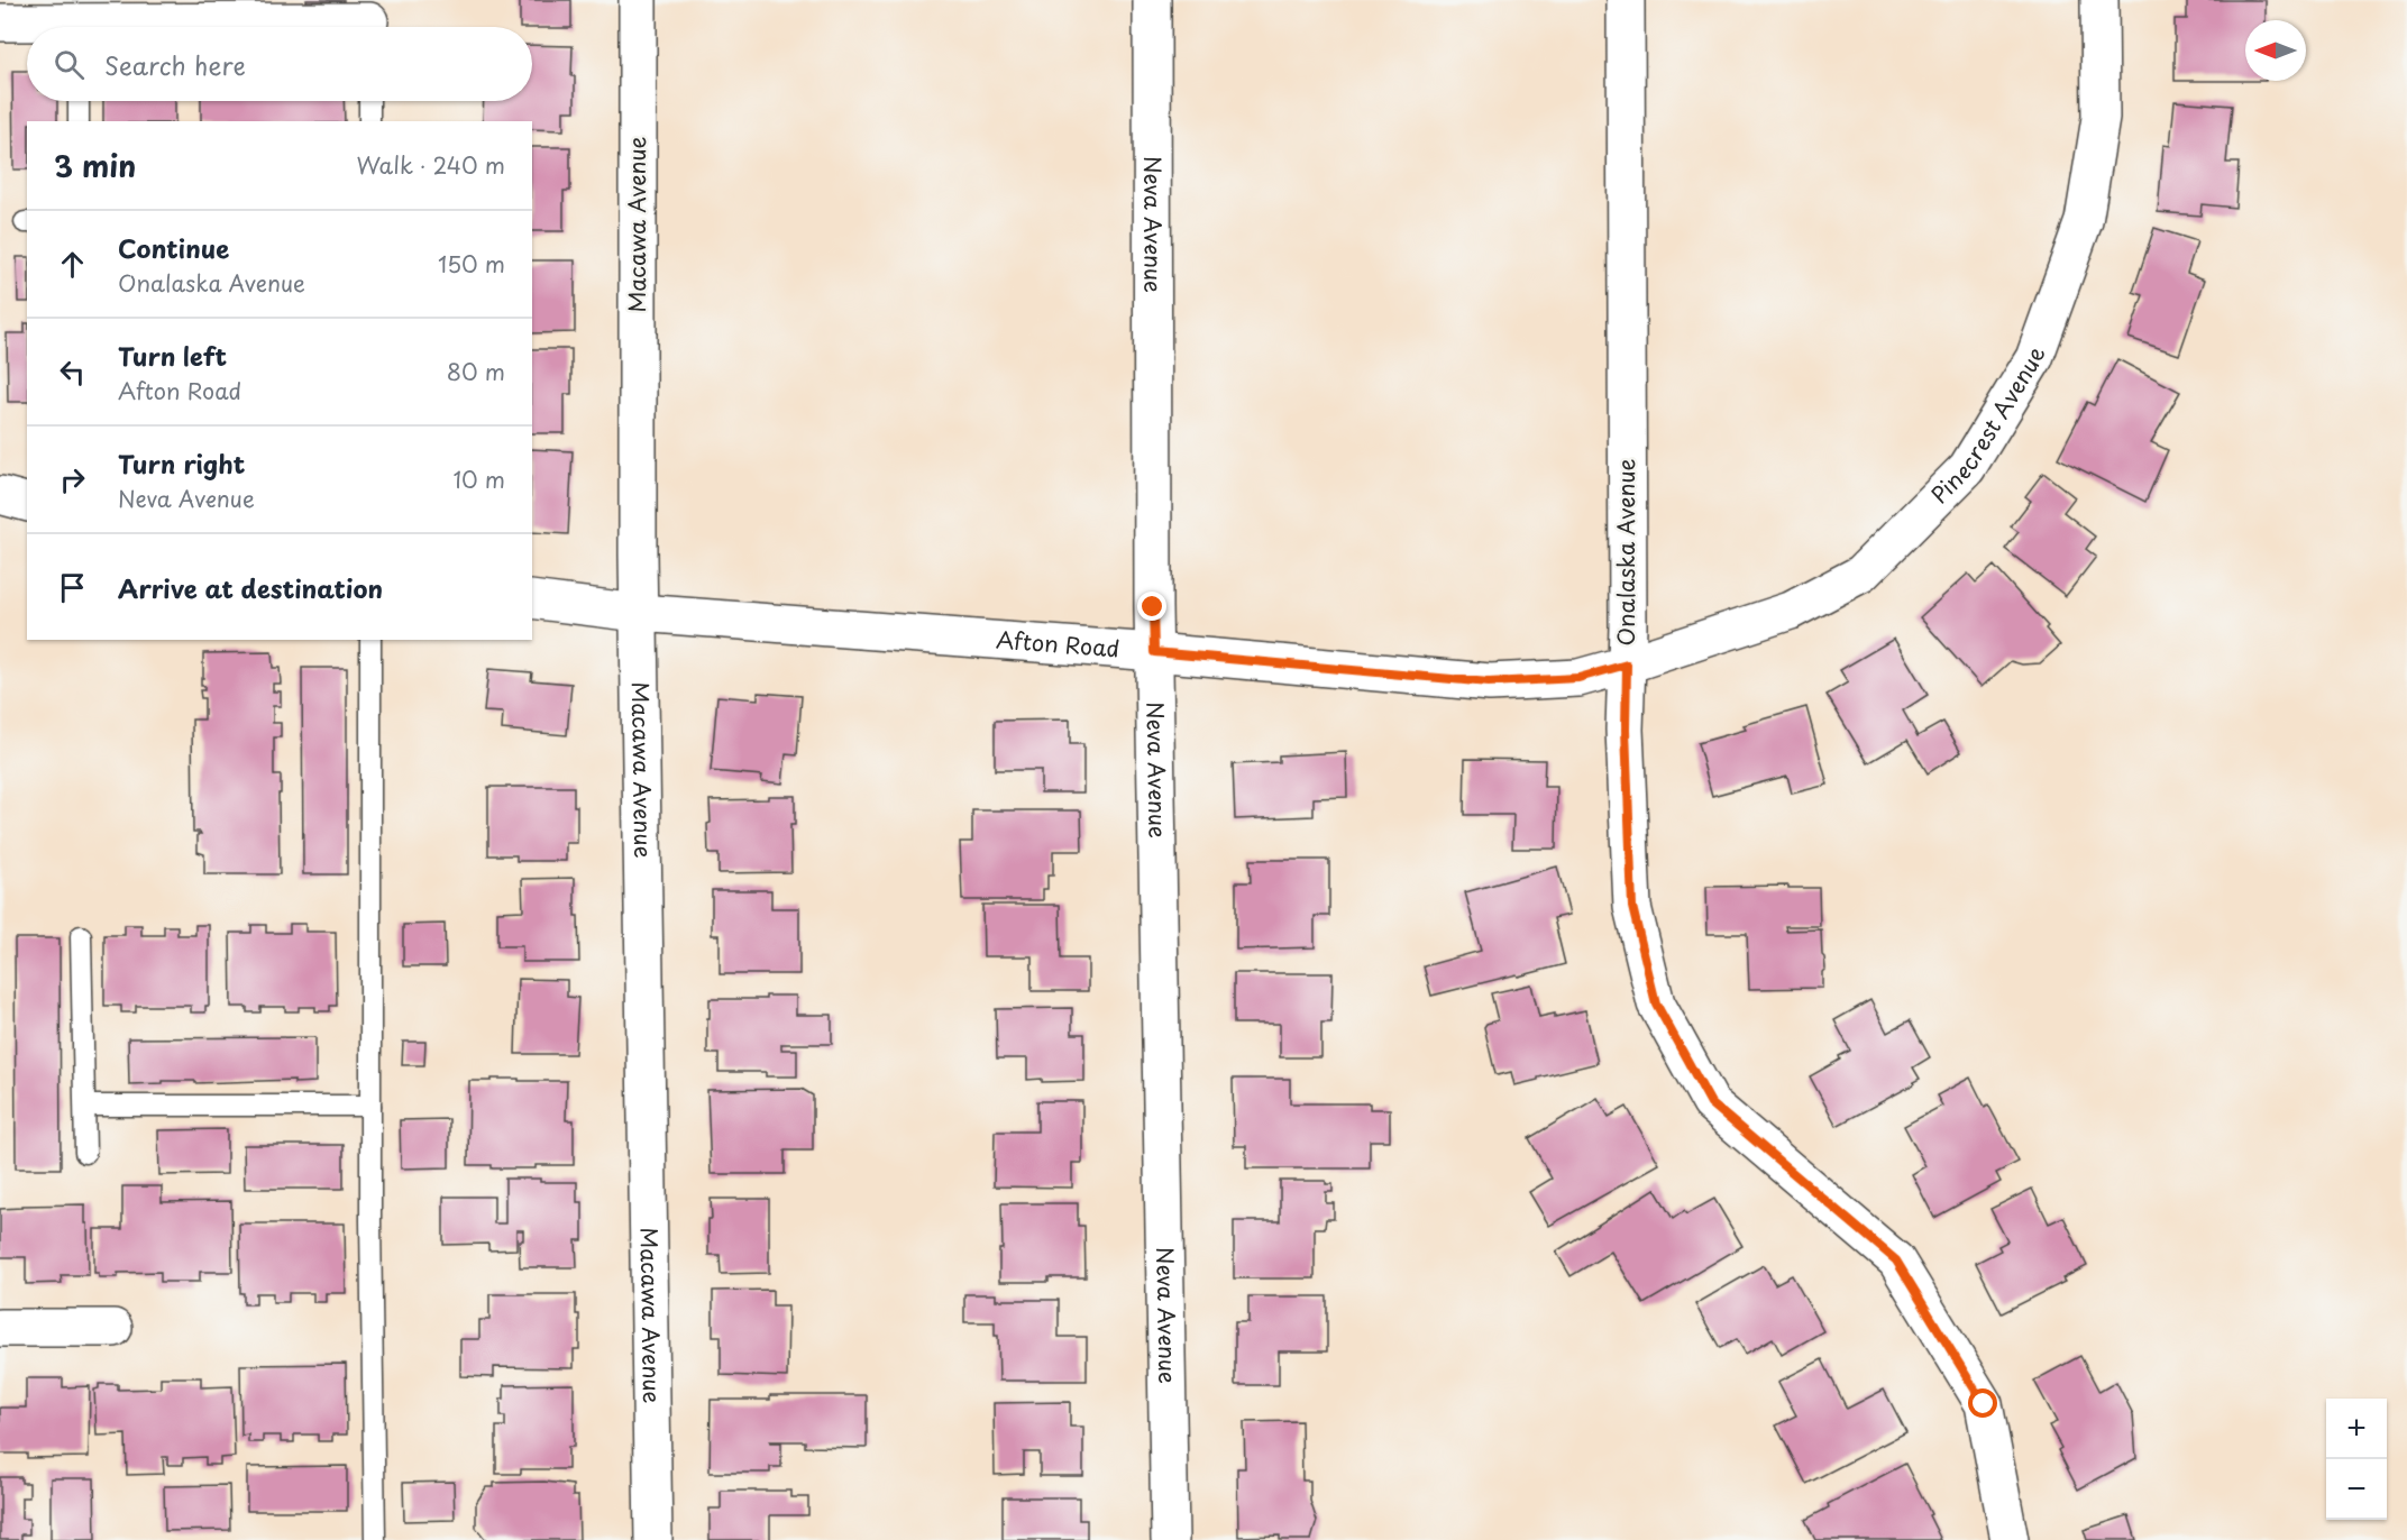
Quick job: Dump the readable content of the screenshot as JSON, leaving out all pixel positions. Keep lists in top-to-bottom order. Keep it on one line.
{"streets":{"street":["Macawa Avenue","Neva Avenue","Pinecrest Avenue","Onalaska Avenue","Afton Road"]},"crossings":[["Macawa Avenue","Afton Road"],["Neva Avenue","Afton Road"],["Pinecrest Avenue","Onalaska Avenue"],["Pinecrest Avenue","Afton Road"],["Onalaska Avenue","Afton Road"]],"north":"left","page":{"search":"Search here","heading":["3 min","Walk · 240 m"],"list":[["Continue","Onalaska Avenue","150 m"],["Turn left","Afton Road","80 m"],["Turn right","Neva Avenue","10 m"],"Arrive at destination"],"map_buttons":["+","−"]}}
